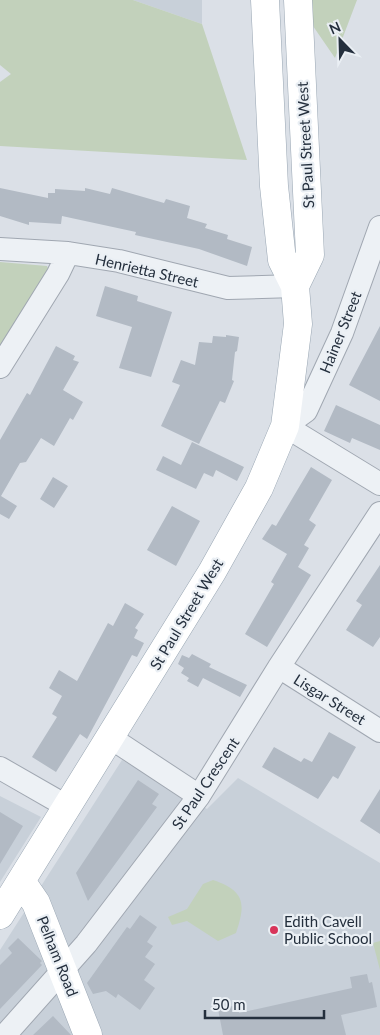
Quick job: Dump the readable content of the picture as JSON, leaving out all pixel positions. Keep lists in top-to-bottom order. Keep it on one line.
{"streets":{"main road":["St Paul Street West","Pelham Road"],"street":["Henrietta Street","Hainer Street","Lisgar Street","St Paul Crescent"]},"crossings":[["St Paul Street West","Henrietta Street"],["St Paul Street West","Hainer Street"],["St Paul Street West","Pelham Road"],["Lisgar Street","St Paul Crescent"],["St Paul Crescent","Pelham Road"]],"places":["Edith Cavell Public School"],"scale_bar":"50 m","north":"top left"}
